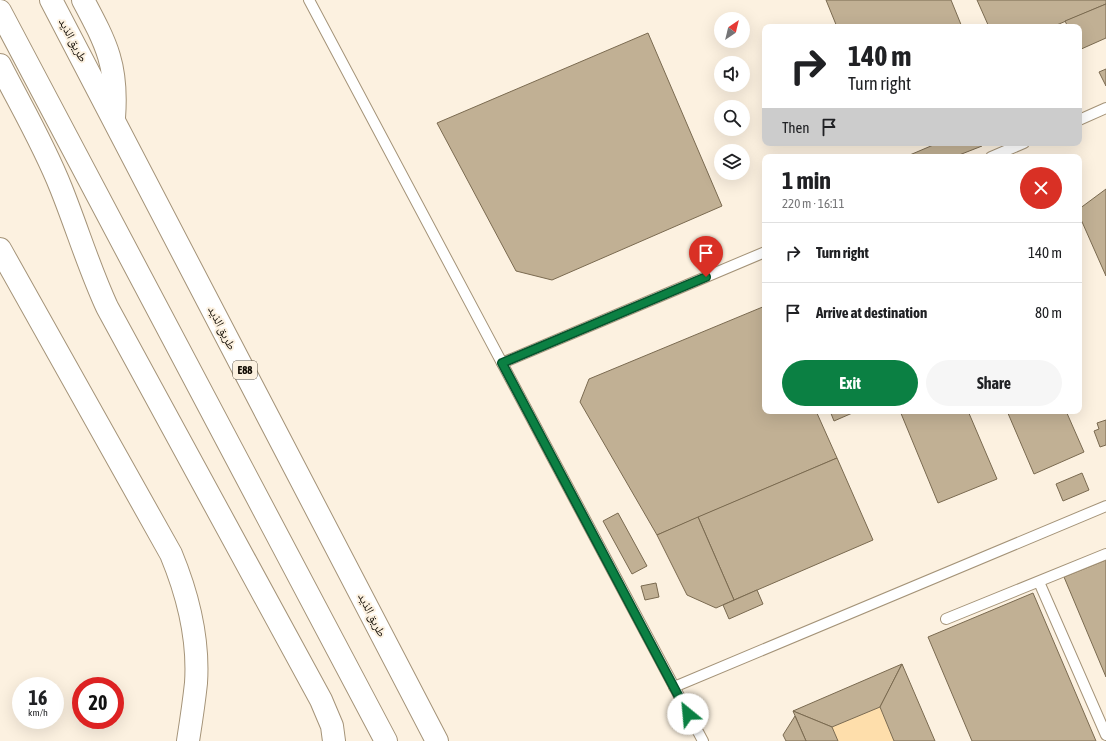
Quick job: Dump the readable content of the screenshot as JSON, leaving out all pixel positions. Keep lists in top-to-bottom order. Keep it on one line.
{"streets":{"main road":["طريق الذيد","E88"]},"north":"top right","page":{"turn":["140 m","Turn right"],"then":"Then","heading":["1 min","220 m · 16:11"],"list":[{"name":"Turn right","value":"140 m"},{"name":"Arrive at destination","value":"80 m"}],"buttons":["Exit","Share"],"speed":"16 km/h","limit":"20"}}
